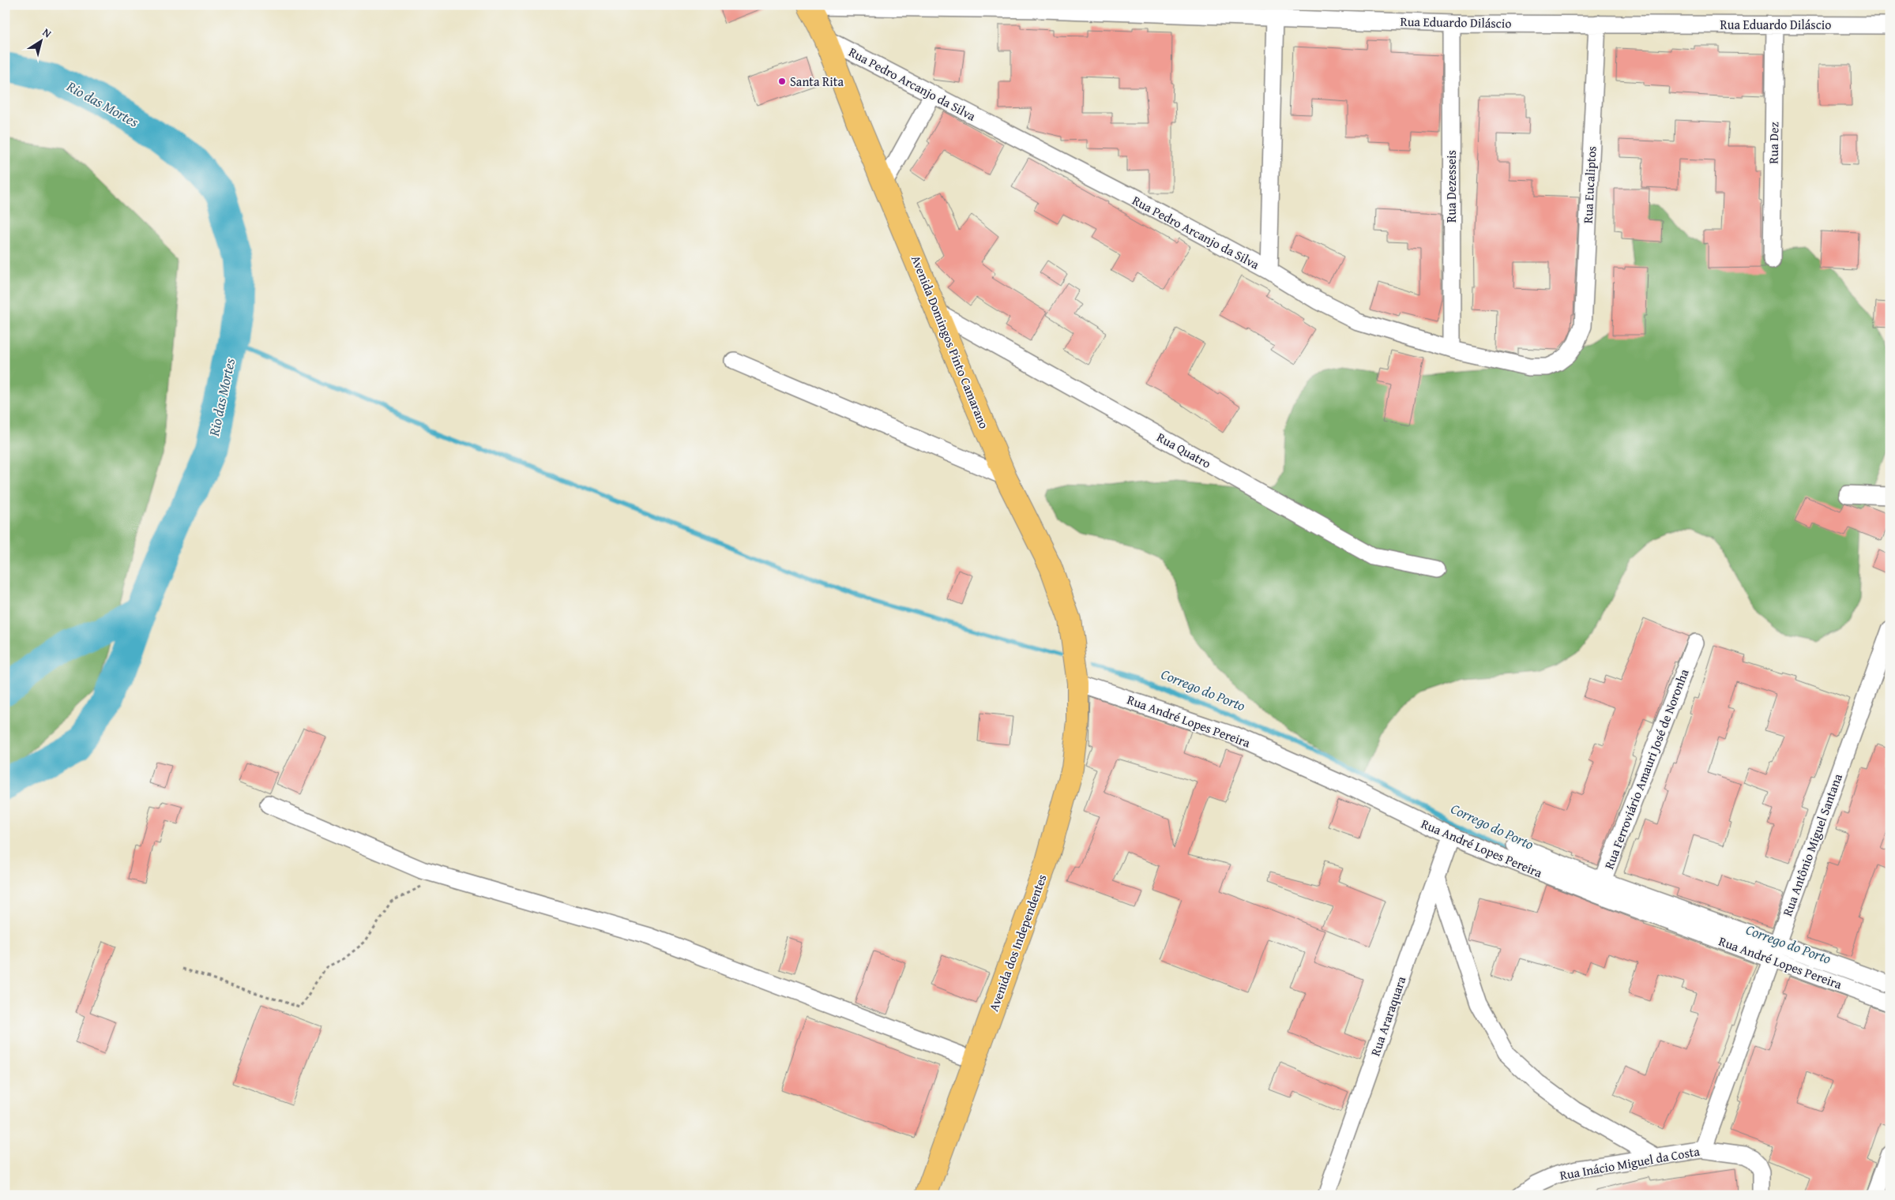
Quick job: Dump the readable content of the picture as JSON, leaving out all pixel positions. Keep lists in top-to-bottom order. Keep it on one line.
{"streets":{"main road":["Avenida Domingos Pinto Camarano","Avenida dos Independentes"],"street":["Rua Eduardo Diláscio","Rua Pedro Arcanjo da Silva","Rua Dez","Rua Eucaliptos","Rua Dezesseis","Rua Quatro","Rua André Lopes Pereira","Rua Ferroviário Amauri José de Noronha","Rua Antônio Miguel Santana","Rua Araraquara","Rua Inácio Miguel da Costa"]},"crossings":[["Rua Eduardo Diláscio","Rua Dez"],["Rua Eduardo Diláscio","Rua Eucaliptos"],["Rua Eduardo Diláscio","Rua Dezesseis"],["Rua Eduardo Diláscio","Avenida Domingos Pinto Camarano"],["Rua Pedro Arcanjo da Silva","Rua Eucaliptos"],["Rua Pedro Arcanjo da Silva","Rua Dezesseis"],["Rua Pedro Arcanjo da Silva","Avenida Domingos Pinto Camarano"],["Avenida Domingos Pinto Camarano","Rua Quatro"],["Avenida Domingos Pinto Camarano","Rua André Lopes Pereira"],["Avenida Domingos Pinto Camarano","Avenida dos Independentes"],["Rua André Lopes Pereira","Rua Ferroviário Amauri José de Noronha"],["Rua André Lopes Pereira","Rua Antônio Miguel Santana"],["Rua André Lopes Pereira","Avenida dos Independentes"],["Rua André Lopes Pereira","Rua Araraquara"],["Rua Antônio Miguel Santana","Rua Inácio Miguel da Costa"]],"water":["Rio das Mortes","Corrego do Porto"],"places":["Santa Rita"],"north":"top right"}
